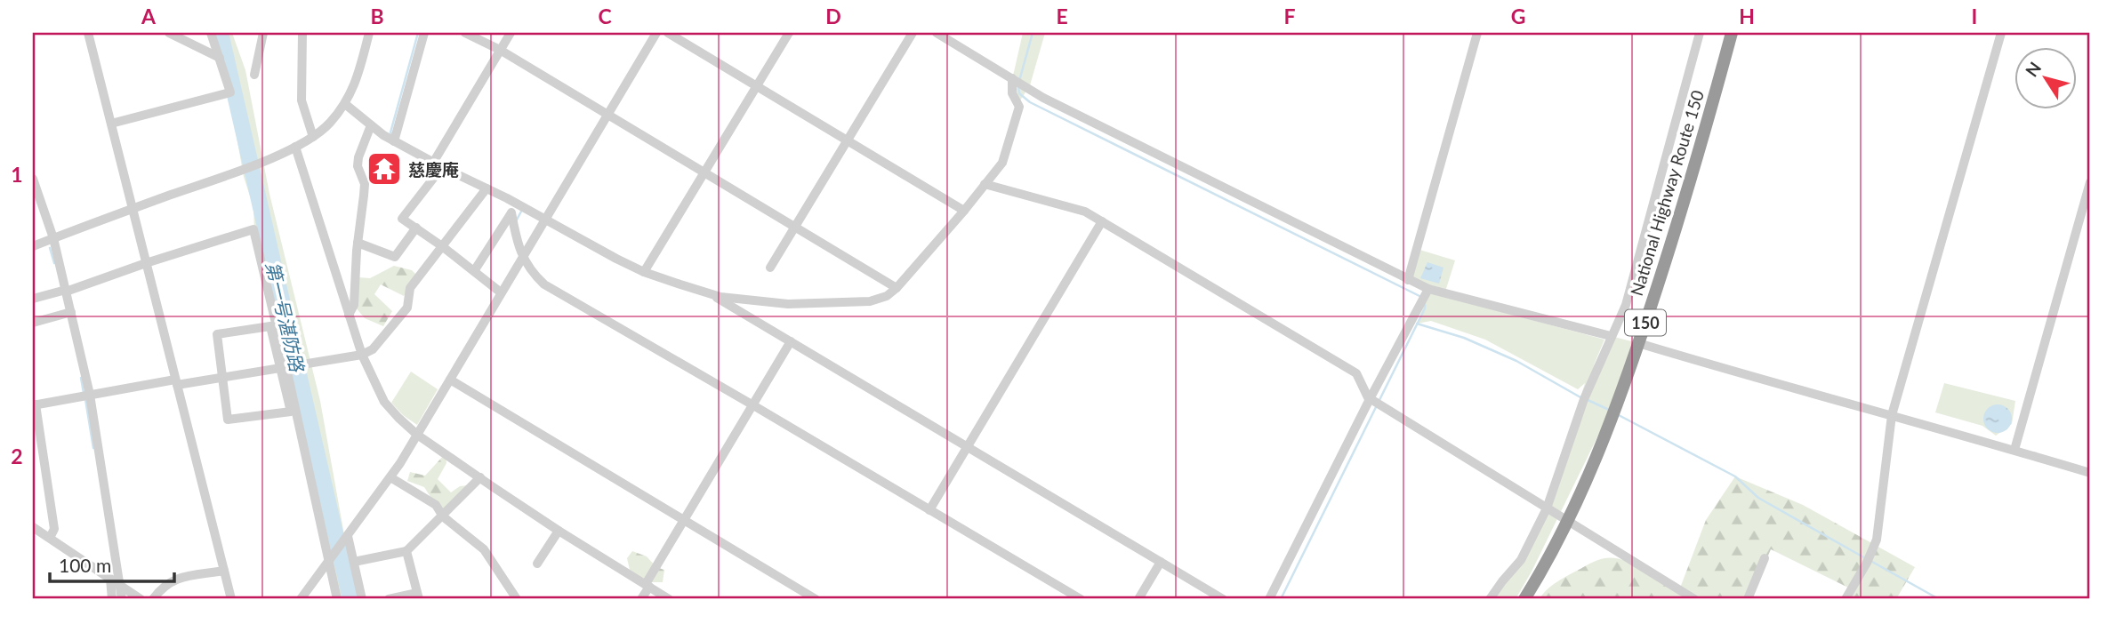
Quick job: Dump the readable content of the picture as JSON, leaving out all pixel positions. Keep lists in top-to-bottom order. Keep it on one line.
{"streets":{"highway":["National Highway Route 150","150"]},"water":["第一号湛防路"],"places":{"temple":["慈慶庵"]},"scale_bar":"100 m","north":"top left","grid":{"columns":["A","B","C","D","E","F","G","H","I"],"rows":["1","2"]}}
